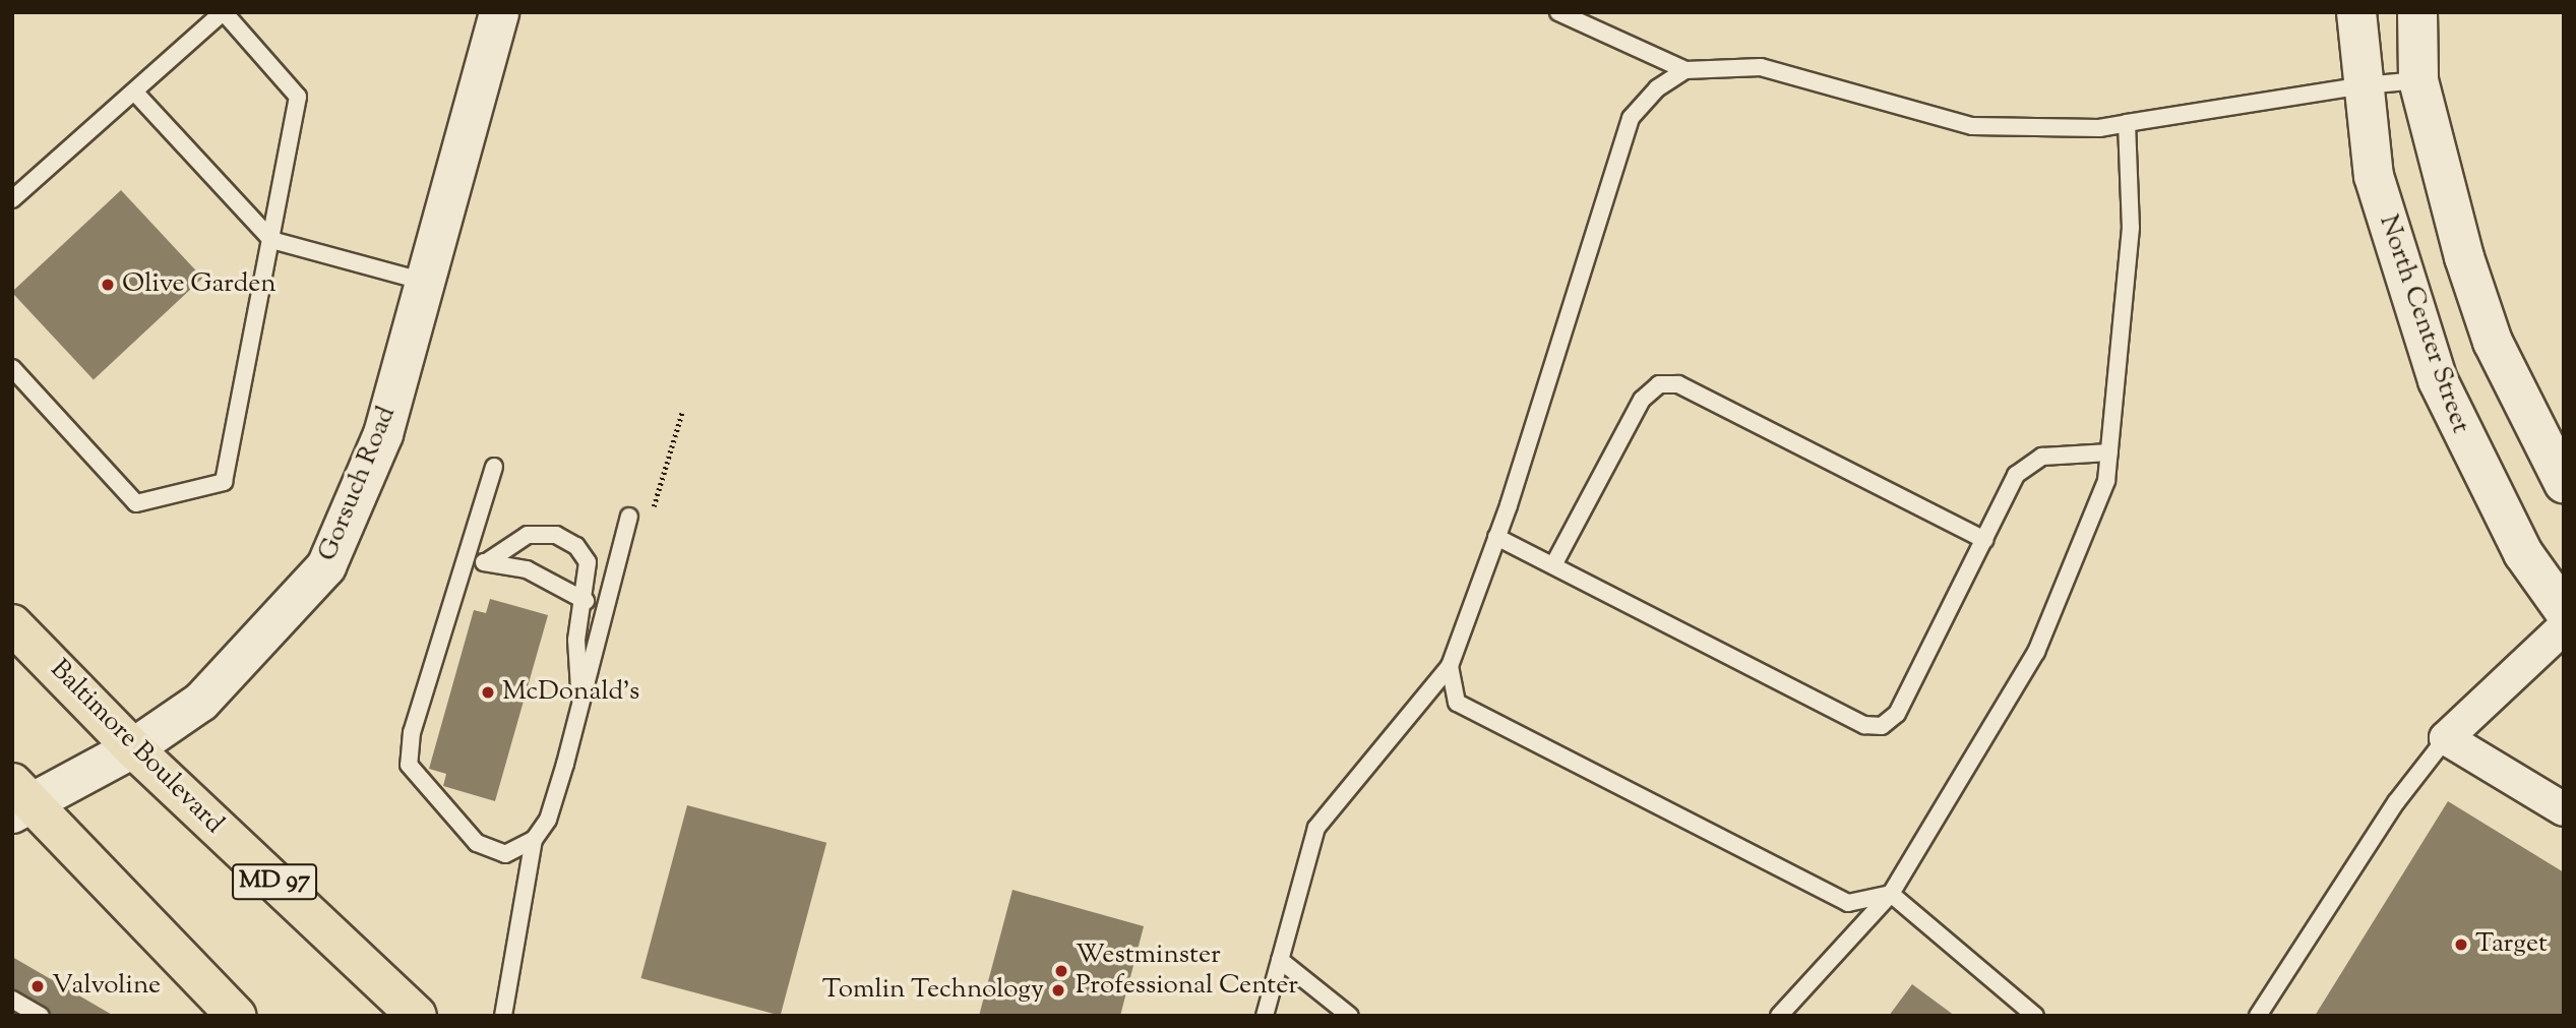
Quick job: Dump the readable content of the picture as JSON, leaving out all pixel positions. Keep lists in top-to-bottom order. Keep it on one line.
{"streets":{"highway":["Baltimore Boulevard","MD 97"],"street":["North Center Street","Gorsuch Road"]},"crossings":[["Gorsuch Road","Baltimore Boulevard"]],"places":["Olive Garden","McDonald's","Target","Westminster Professional Center","Valvoline","Tomlin Technology"]}
